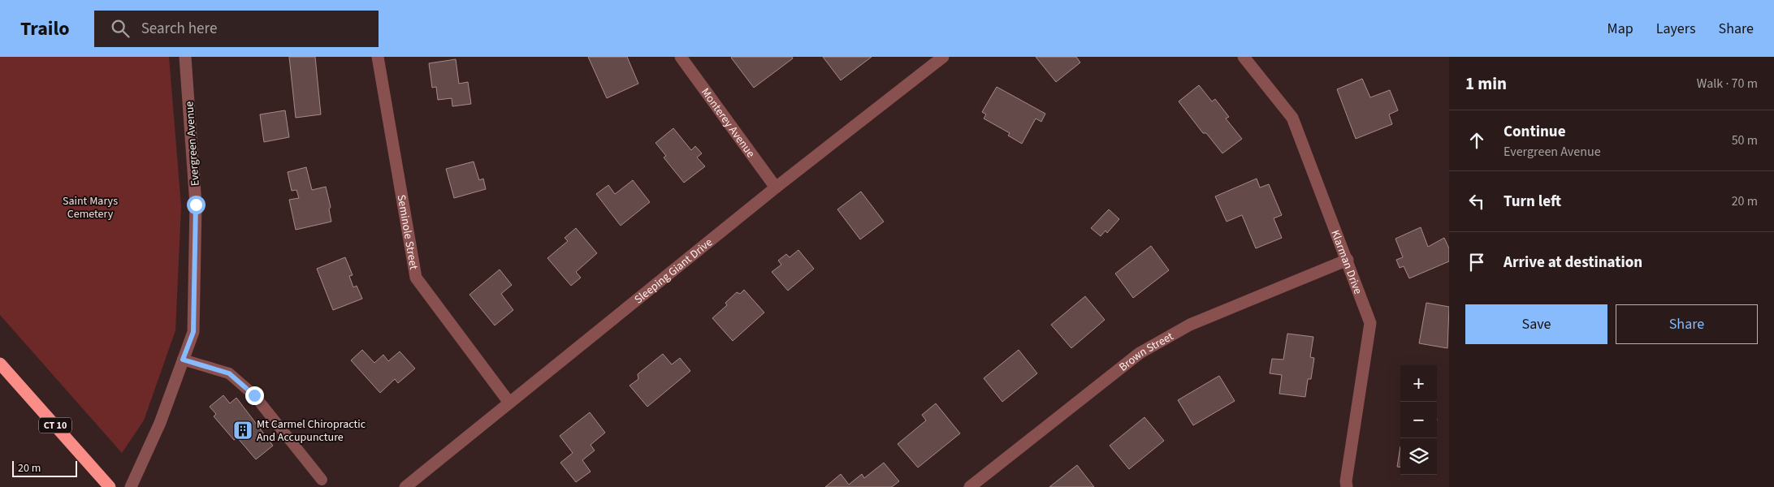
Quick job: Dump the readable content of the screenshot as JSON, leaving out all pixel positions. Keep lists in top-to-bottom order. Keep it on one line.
{"streets":{"highway":["CT 10"],"street":["Monterey Avenue","Evergreen Avenue","Seminole Street","Klarman Drive","Sleeping Giant Drive","Brown Street"]},"crossings":[["Monterey Avenue","Sleeping Giant Drive"],["Seminole Street","Sleeping Giant Drive"],["Klarman Drive","Brown Street"]],"parks":["Saint Marys Cemetery"],"places":{"building":["Mt Carmel Chiropractic And Accupuncture"]},"scale_bar":"20 m","page":{"header":"Trailo","search":"Search here","nav":["Map","Layers","Share"],"heading":["1 min","Walk · 70 m"],"list":[["Continue","Evergreen Avenue","50 m"],["Turn left","20 m"],"Arrive at destination"],"buttons":["Save","Share"],"map_buttons":["+","−"],"scale":"20 m"}}
